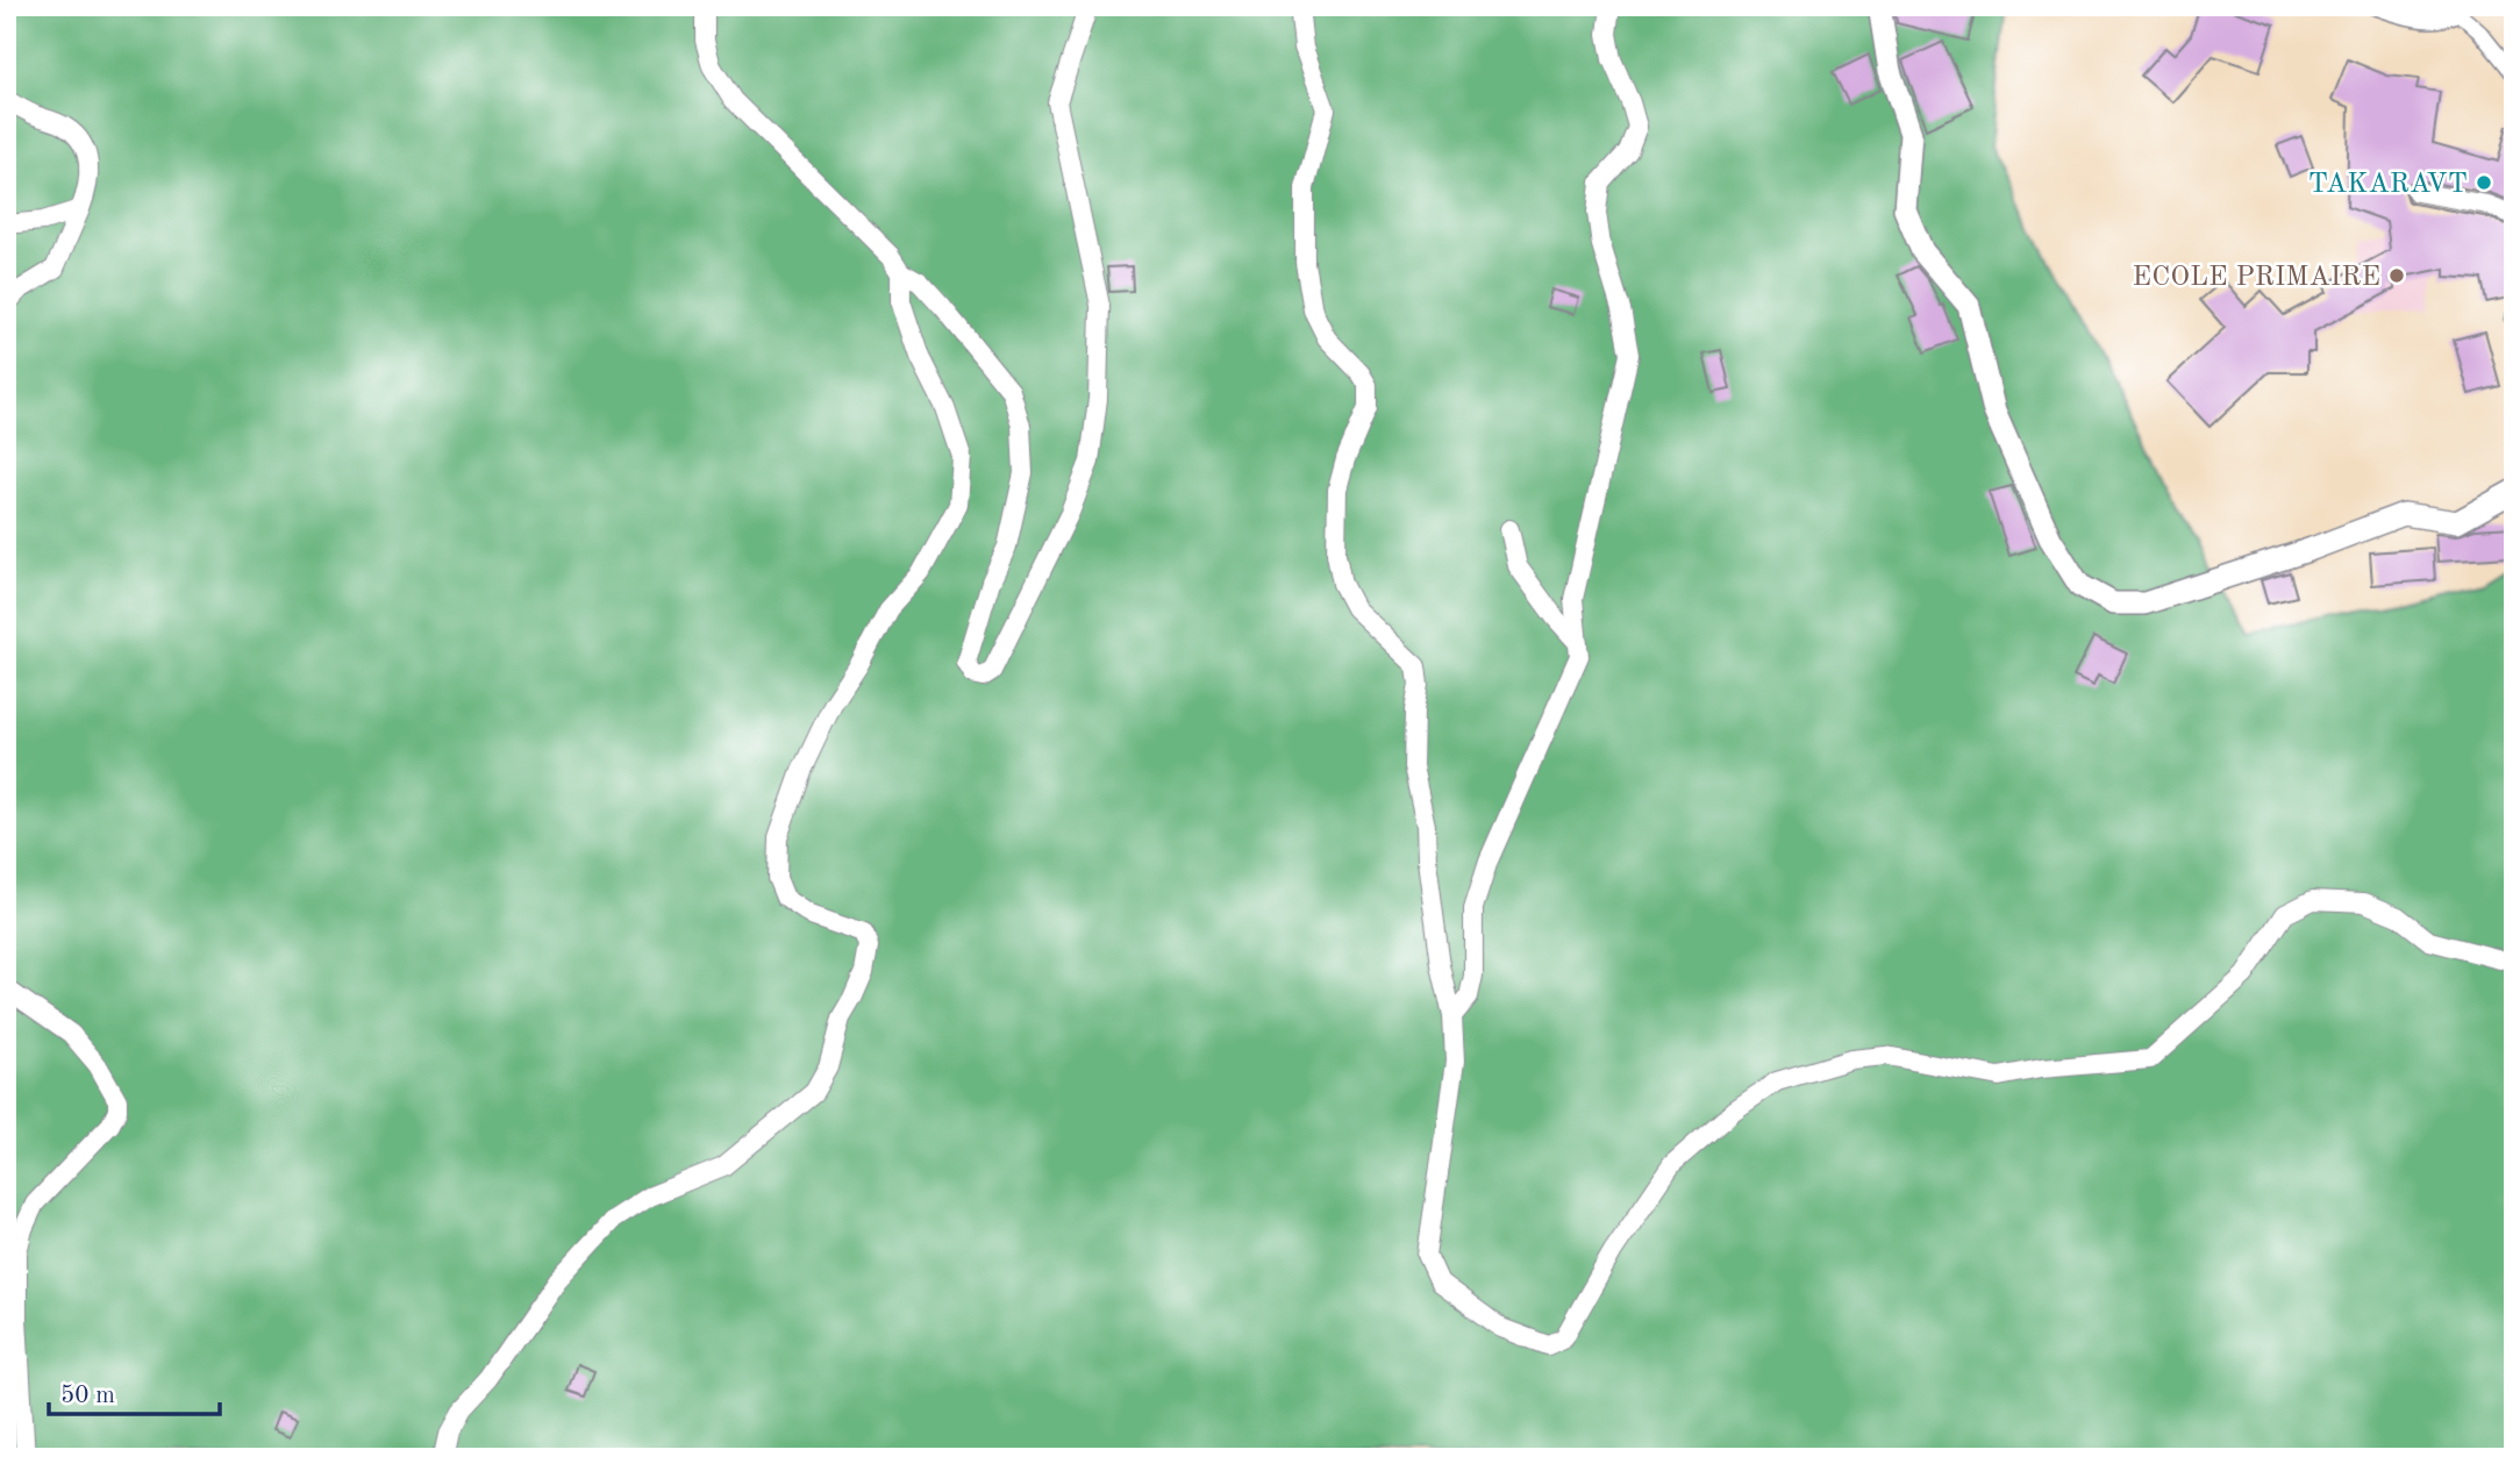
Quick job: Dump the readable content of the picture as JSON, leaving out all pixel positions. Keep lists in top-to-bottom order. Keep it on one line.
{"places":["TAKARAVT","ECOLE PRIMAIRE"],"scale_bar":"50 m"}
